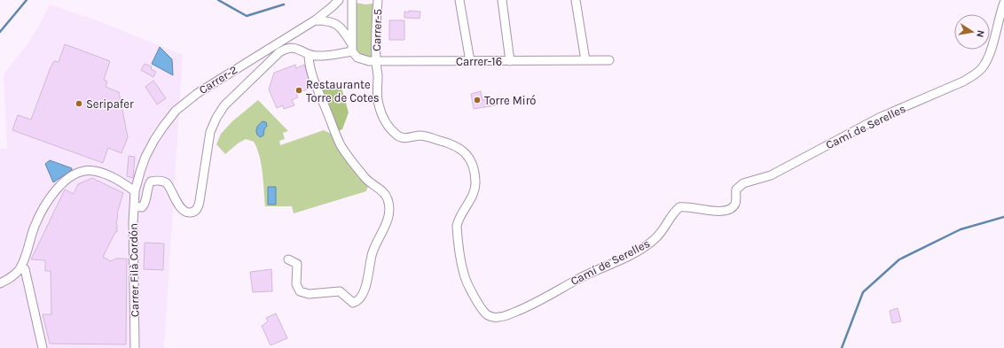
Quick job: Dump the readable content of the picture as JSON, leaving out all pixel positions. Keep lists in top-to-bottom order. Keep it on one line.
{"streets":{"street":["Carrer-5","Carrer-16","Carrer-2","Camí de Serelles","Carrer Filà Cordón"]},"crossings":[["Carrer-5","Carrer-16"],["Carrer-5","Camí de Serelles"],["Carrer-16","Camí de Serelles"],["Carrer-2","Carrer Filà Cordón"]],"places":["Restaurante Torre de Cotes","Torre Miró","Seripafer"],"north":"right"}
